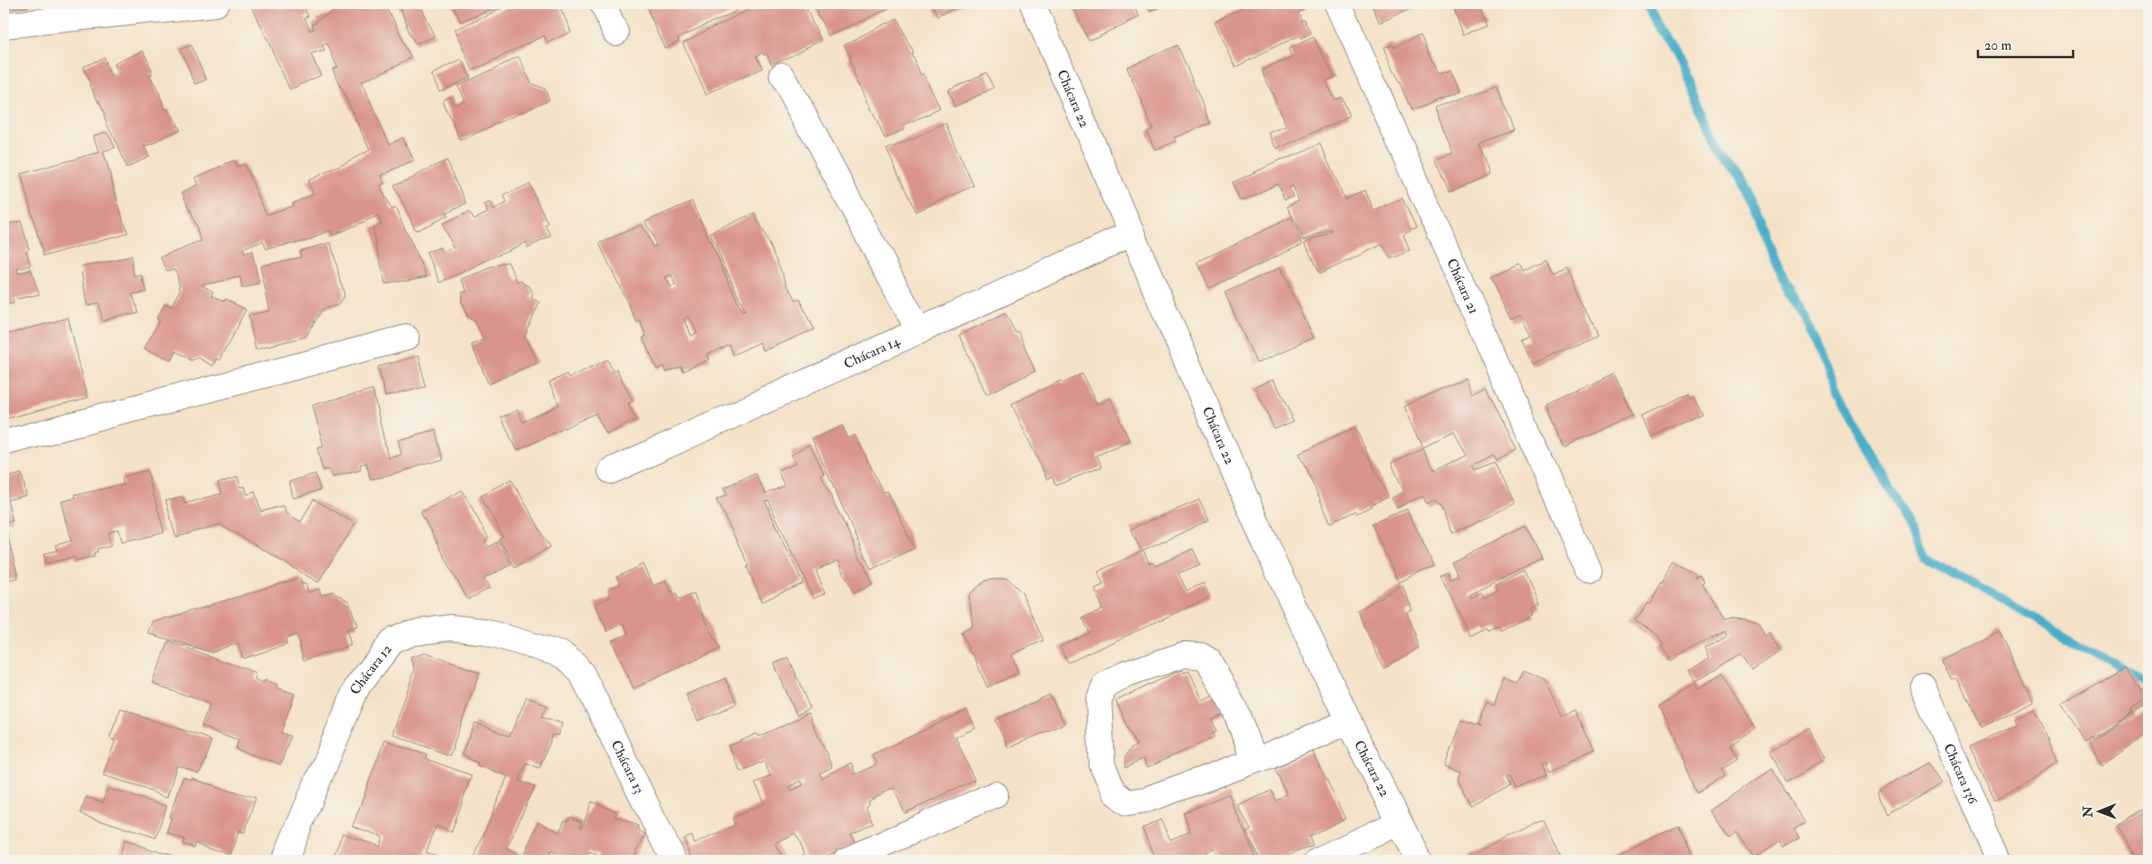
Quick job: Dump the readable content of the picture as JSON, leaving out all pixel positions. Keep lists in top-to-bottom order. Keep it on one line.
{"streets":{"street":["Chácara 22","Chácara 21","Chácara 14","Chácara 12","Chácara 13","Chácara 136"]},"crossings":[["Chácara 22","Chácara 14"],["Chácara 12","Chácara 13"]],"scale_bar":"20 m","north":"left"}
